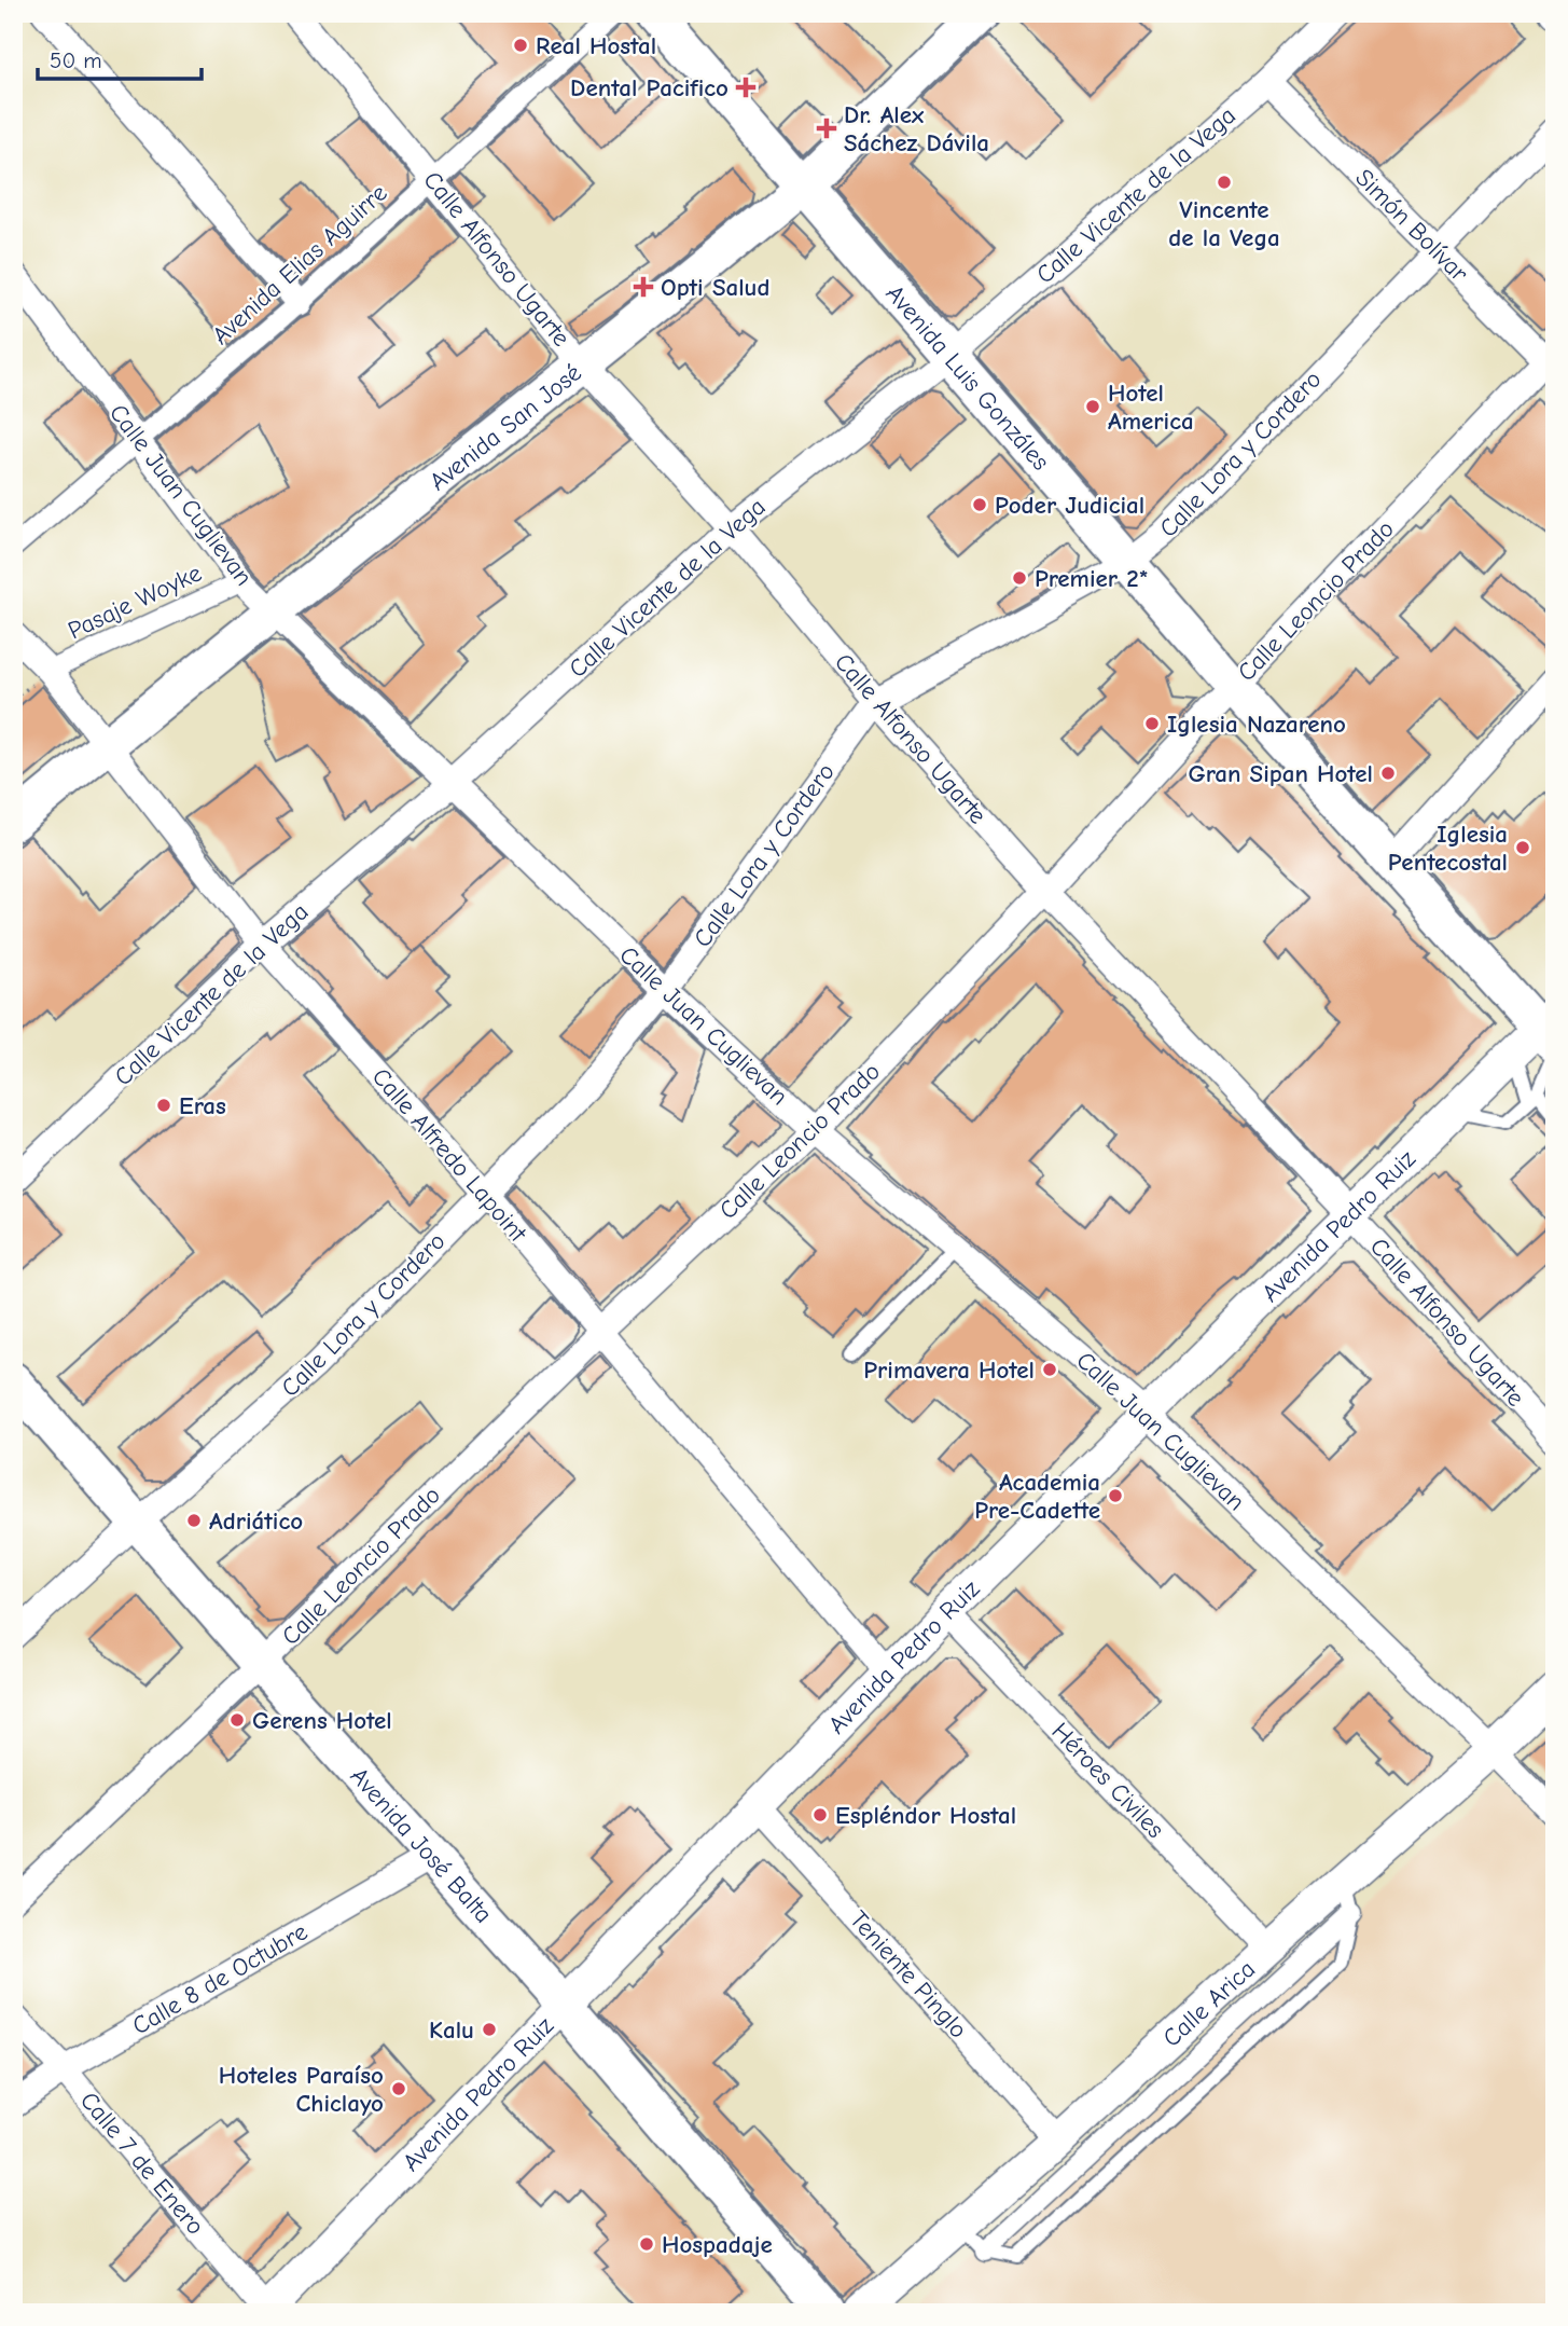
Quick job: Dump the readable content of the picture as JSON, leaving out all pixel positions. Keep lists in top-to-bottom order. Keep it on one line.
{"streets":{"main road":["Avenida Luis Gonzáles","Avenida San José","Avenida José Balta"],"street":["Calle Vicente de la Vega","Simón Bolívar","Calle Alfonso Ugarte","Avenida Elias Aguirre","Calle Lora y Cordero","Calle Juan Cuglievan","Calle Leoncio Prado","Pasaje Woyke","Calle Alfredo Lapoint","Avenida Pedro Ruiz","Héroes Civiles","Teniente Pinglo","Calle 8 de Octubre","Calle Arica","Calle 7 de Enero"]},"crossings":[["Calle Vicente de la Vega","Simón Bolívar"],["Calle Vicente de la Vega","Calle Alfonso Ugarte"],["Calle Vicente de la Vega","Avenida Luis Gonzáles"],["Calle Vicente de la Vega","Calle Juan Cuglievan"],["Calle Vicente de la Vega","Calle Alfredo Lapoint"],["Simón Bolívar","Calle Lora y Cordero"],["Simón Bolívar","Calle Leoncio Prado"],["Calle Alfonso Ugarte","Avenida Elias Aguirre"],["Calle Alfonso Ugarte","Avenida San José"],["Calle Alfonso Ugarte","Calle Lora y Cordero"],["Calle Alfonso Ugarte","Calle Leoncio Prado"],["Calle Alfonso Ugarte","Avenida Pedro Ruiz"],["Avenida Elias Aguirre","Calle Juan Cuglievan"],["Avenida Luis Gonzáles","Avenida San José"],["Avenida Luis Gonzáles","Calle Lora y Cordero"],["Avenida Luis Gonzáles","Calle Leoncio Prado"],["Avenida Luis Gonzáles","Avenida Pedro Ruiz"],["Avenida San José","Calle Juan Cuglievan"],["Avenida San José","Calle Alfredo Lapoint"],["Calle Lora y Cordero","Calle Juan Cuglievan"],["Calle Lora y Cordero","Calle Alfredo Lapoint"],["Calle Lora y Cordero","Avenida José Balta"],["Calle Juan Cuglievan","Calle Leoncio Prado"],["Calle Juan Cuglievan","Pasaje Woyke"],["Calle Juan Cuglievan","Avenida Pedro Ruiz"],["Calle Juan Cuglievan","Calle Arica"],["Calle Leoncio Prado","Calle Alfredo Lapoint"],["Calle Leoncio Prado","Avenida José Balta"],["Pasaje Woyke","Calle Alfredo Lapoint"],["Calle Alfredo Lapoint","Avenida Pedro Ruiz"],["Avenida Pedro Ruiz","Héroes Civiles"],["Avenida Pedro Ruiz","Avenida José Balta"],["Avenida Pedro Ruiz","Teniente Pinglo"],["Avenida Pedro Ruiz","Calle 7 de Enero"],["Héroes Civiles","Calle Arica"],["Avenida José Balta","Calle 8 de Octubre"],["Teniente Pinglo","Calle Arica"],["Calle 8 de Octubre","Calle 7 de Enero"]],"places":{"other":["Real Hostal","Vincente de la Vega","Hotel America","Poder Judicial","Premier 2*","Iglesia Nazareno","Gran Sipan Hotel","Iglesia Pentecostal","Eras","Primavera Hotel","Academia Pre-Cadette","Adriático","Gerens Hotel","Espléndor Hostal","Kalu","Hoteles Paraíso Chiclayo","Hospadaje"],"health":["Dental Pacifico","Dr. Alex Sáchez Dávila","Opti Salud"]},"scale_bar":"50 m"}
